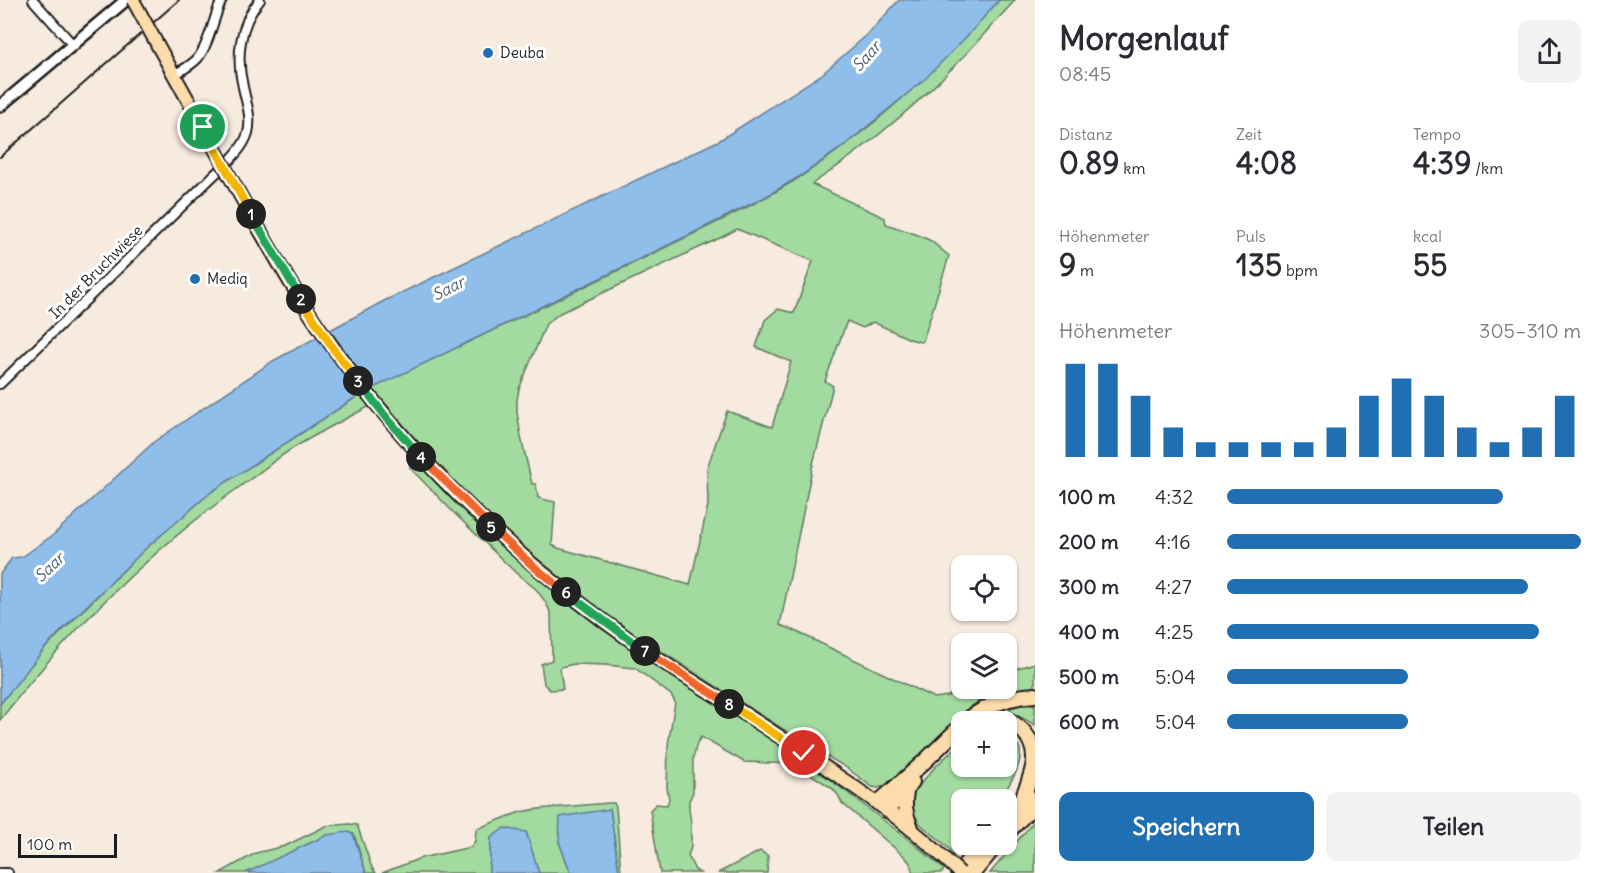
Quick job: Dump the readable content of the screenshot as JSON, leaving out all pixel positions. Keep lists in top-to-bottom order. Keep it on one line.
{"streets":{"street":["In der Bruchwiese"]},"water":["Saar"],"places":["Deuba","Mediq"],"scale_bar":"100 m","page":{"heading":["Morgenlauf","08:45"],"stats":[["Distanz","0.89 km"],["Zeit","4:08"],["Tempo","4:39 /km"],["Höhenmeter","9 m"],["Puls","135 bpm"],["kcal","55"]],"pins":["1","2","3","4","5","6","7","8"],"chart":["Höhenmeter","305–310 m"],"list":[{"name":"100 m","note":"4:32"},{"name":"200 m","note":"4:16"},{"name":"300 m","note":"4:27"},{"name":"400 m","note":"4:25"},{"name":"500 m","note":"5:04"},{"name":"600 m","note":"5:04"}],"map_buttons":["+","−"],"buttons":["Speichern","Teilen"],"scale":"100 m"}}
